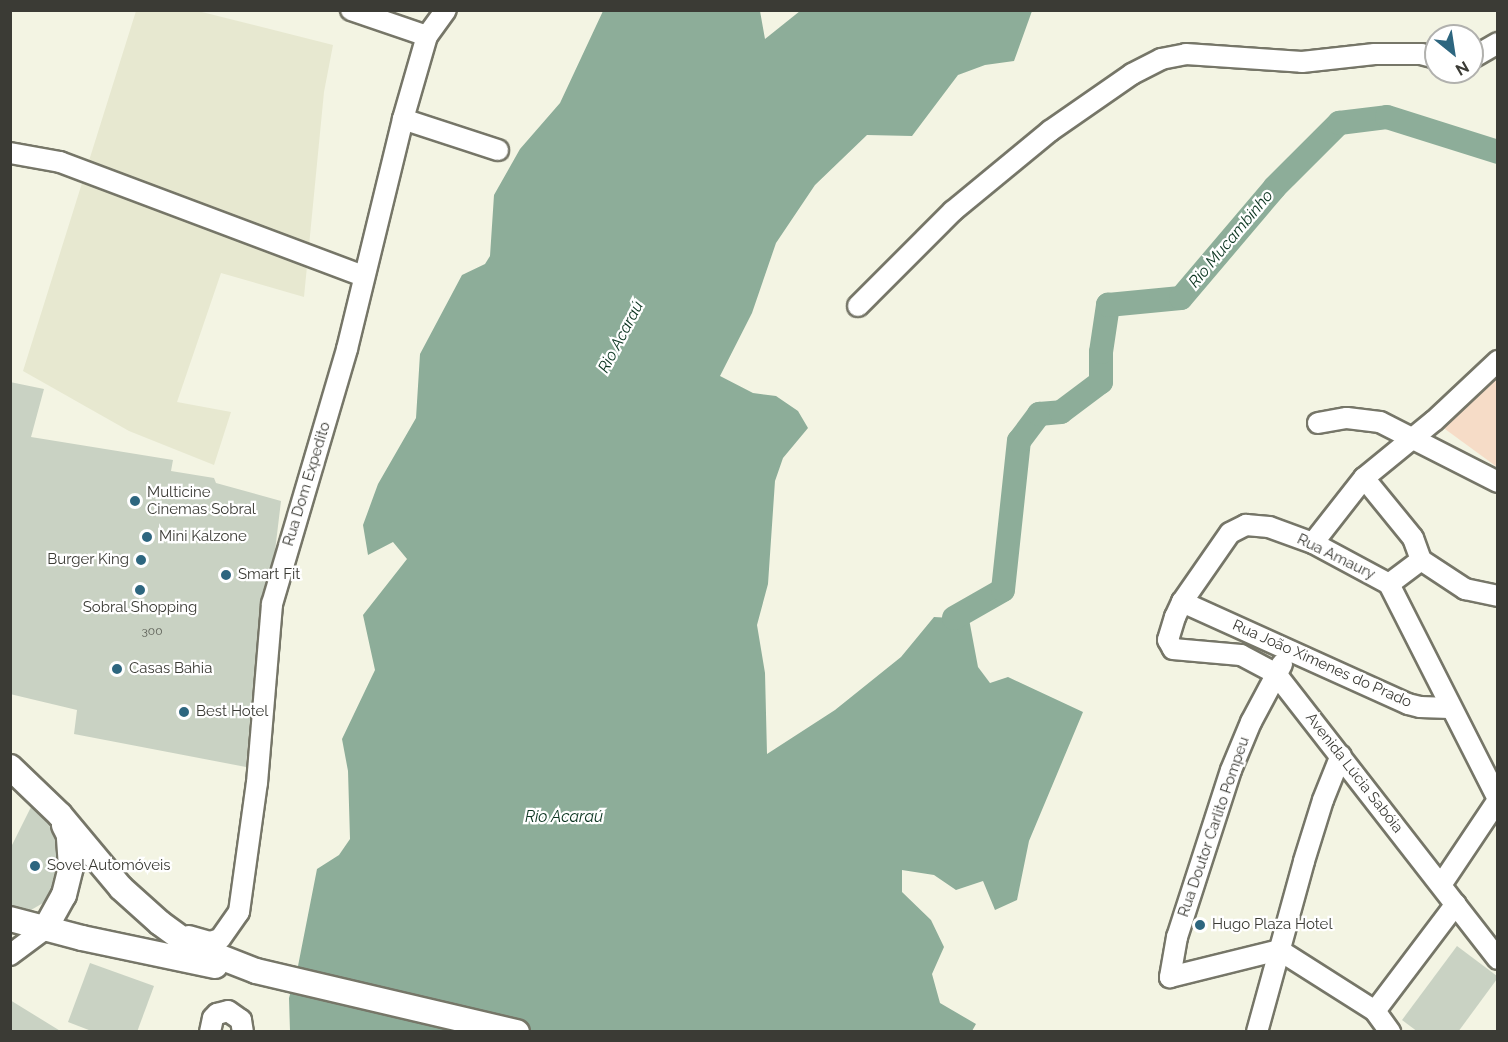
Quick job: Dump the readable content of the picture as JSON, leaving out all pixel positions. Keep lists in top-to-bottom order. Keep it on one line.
{"streets":{"street":["Rua Dom Expedito","Rua Amaury","Rua João Ximenes do Prado","Avenida Lúcia Sabóia","Rua Doutor Carlito Pompeu"]},"crossings":[["Rua Amaury","Rua João Ximenes do Prado"],["Rua Amaury","Avenida Lúcia Sabóia"],["Rua João Ximenes do Prado","Avenida Lúcia Sabóia"],["Rua João Ximenes do Prado","Rua Doutor Carlito Pompeu"],["Avenida Lúcia Sabóia","Rua Doutor Carlito Pompeu"]],"water":["Rio Mucambinho","Rio Acaraú"],"places":["Multicine Cinemas Sobral","Mini Kalzone","Burger King","Smart Fit","Sobral Shopping","Casas Bahia","Best Hotel","Sovel Automóveis","Hugo Plaza Hotel"],"house_numbers":["300"],"north":"bottom right"}
